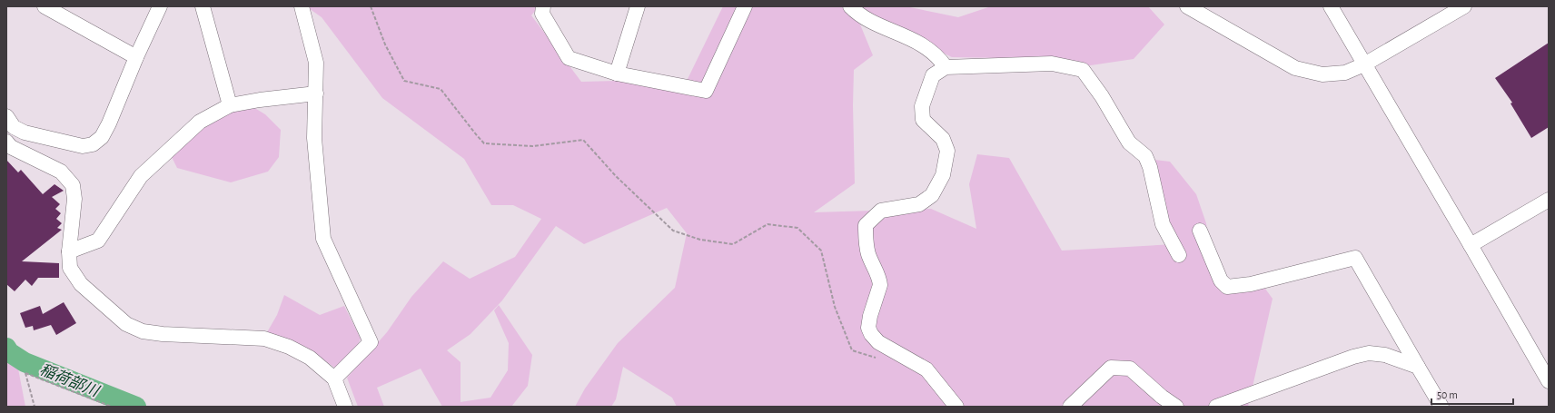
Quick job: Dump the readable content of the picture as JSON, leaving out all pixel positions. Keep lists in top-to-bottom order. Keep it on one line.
{"water":["稲荷部川"],"scale_bar":"50 m"}
